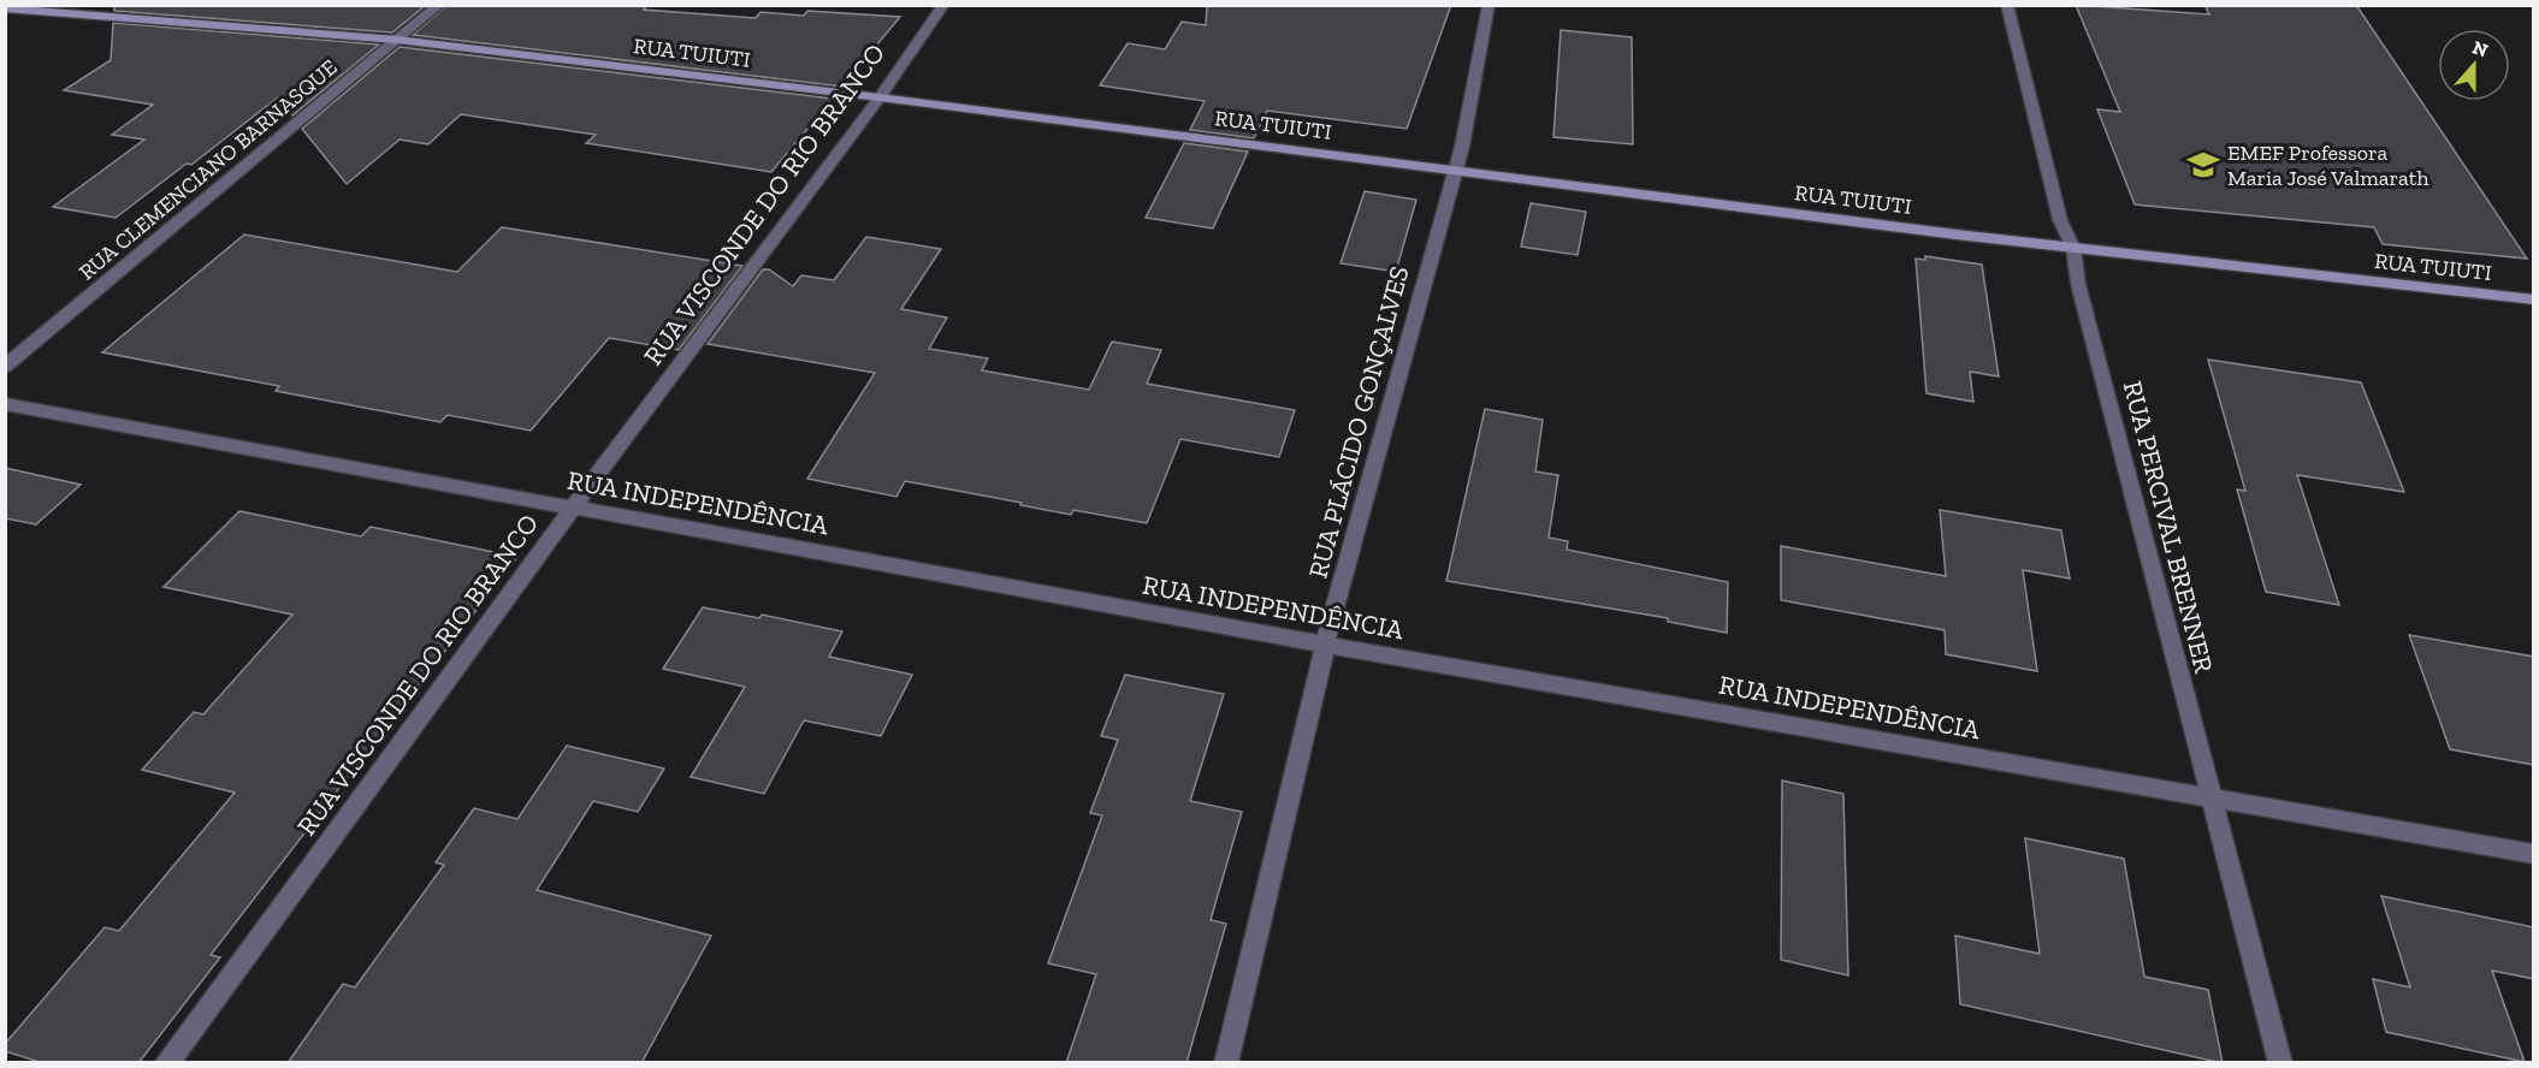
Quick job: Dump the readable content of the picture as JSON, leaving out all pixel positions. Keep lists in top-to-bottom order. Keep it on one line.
{"streets":{"main road":["RUA TUIUTI"],"street":["RUA CLEMENCIANO BARNASQUE","RUA VISCONDE DO RIO BRANCO","RUA PLÁCIDO GONÇALVES","RUA INDEPENDÊNCIA","RUA PERCIVAL BRENNER"]},"crossings":[["RUA TUIUTI","RUA CLEMENCIANO BARNASQUE"],["RUA TUIUTI","RUA VISCONDE DO RIO BRANCO"],["RUA TUIUTI","RUA PLÁCIDO GONÇALVES"],["RUA TUIUTI","RUA PERCIVAL BRENNER"],["RUA VISCONDE DO RIO BRANCO","RUA INDEPENDÊNCIA"],["RUA PLÁCIDO GONÇALVES","RUA INDEPENDÊNCIA"],["RUA INDEPENDÊNCIA","RUA PERCIVAL BRENNER"]],"places":{"school or university":["EMEF Professora Maria José Valmarath"]},"north":"top"}
